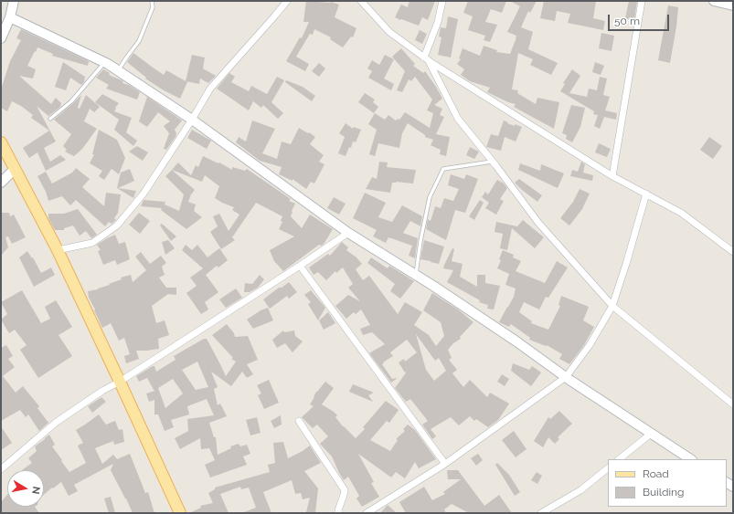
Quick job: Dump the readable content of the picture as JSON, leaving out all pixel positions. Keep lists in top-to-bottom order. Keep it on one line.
{"legend":["Road","Building"],"scale_bar":"50 m","north":"right"}
